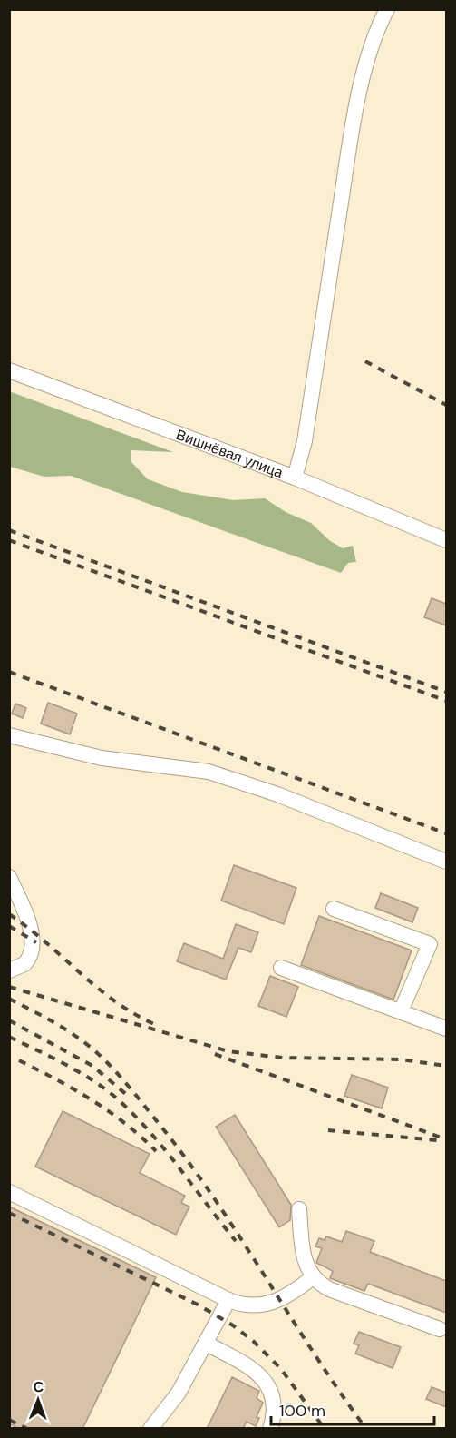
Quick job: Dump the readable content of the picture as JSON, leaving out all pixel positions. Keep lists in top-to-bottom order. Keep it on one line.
{"streets":{"street":["Вишнёвая улица"]},"scale_bar":"100 m","north":"top"}
